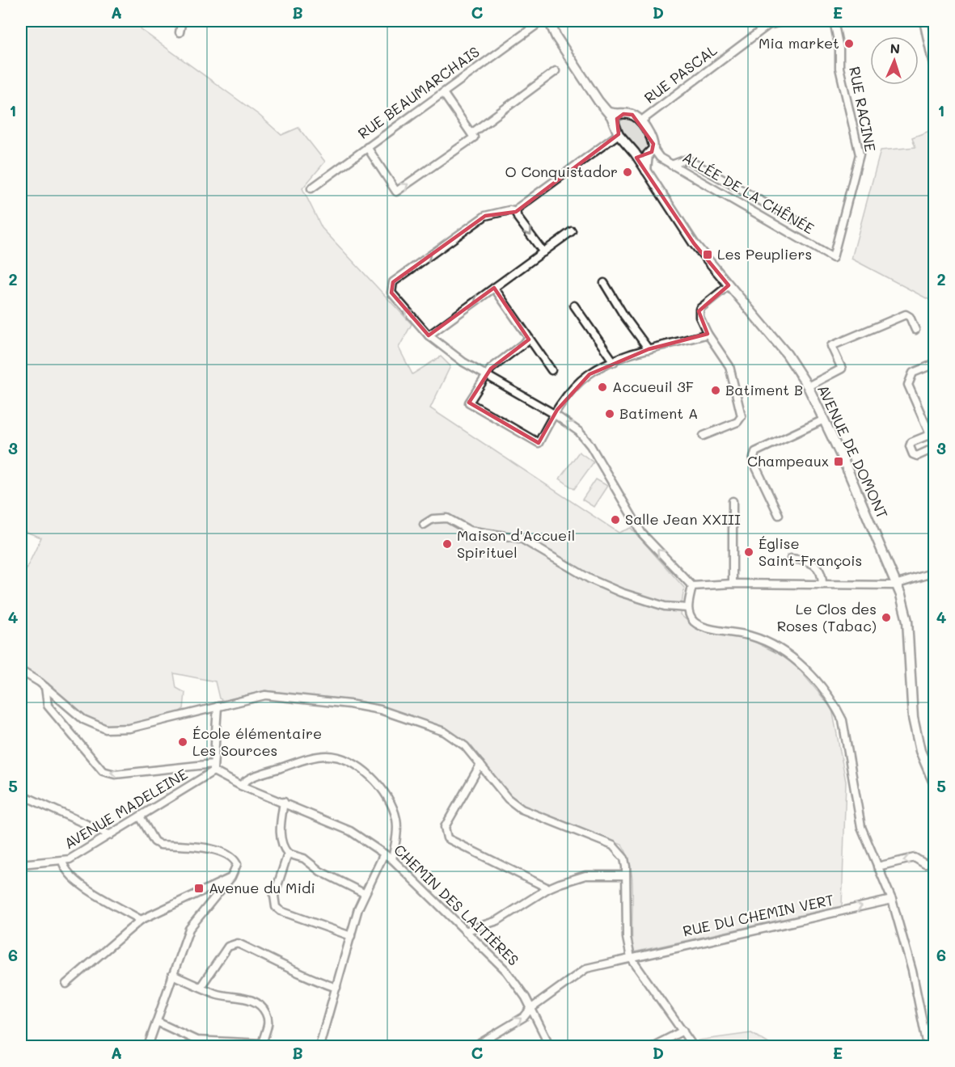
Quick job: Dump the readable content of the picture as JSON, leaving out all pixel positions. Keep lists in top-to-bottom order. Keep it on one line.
{"streets":{"main road":["AVENUE DE DOMONT"],"street":["RUE PASCAL","RUE BEAUMARCHAIS","RUE RACINE","ALLÉE DE LA CHÊNÉE","AVENUE MADELEINE","CHEMIN DES LAITIÈRES","RUE DU CHEMIN VERT"]},"crossings":[["RUE RACINE","ALLÉE DE LA CHÊNÉE"],["AVENUE MADELEINE","CHEMIN DES LAITIÈRES"],["CHEMIN DES LAITIÈRES","RUE DU CHEMIN VERT"]],"one_way":["RUE DU CHEMIN VERT"],"places":{"other":["Mia market","O Conquistador","Accueuil 3F","Batiment B","Batiment A","Salle Jean XXIII","Maison d'Accueil Spirituel","Église Saint-François","Le Clos des Roses (Tabac)","École élémentaire Les Sources"],"transit":["Les Peupliers","Champeaux","Avenue du Midi"]},"north":"top","grid":{"columns":["A","B","C","D","E"],"rows":["1","2","3","4","5","6"]}}
